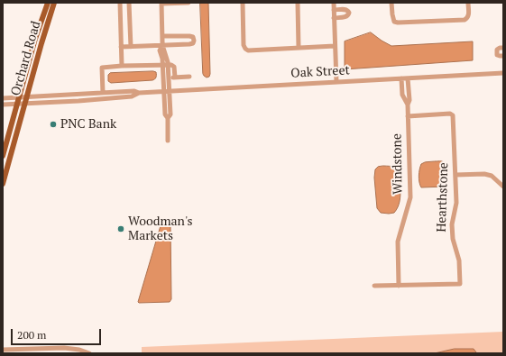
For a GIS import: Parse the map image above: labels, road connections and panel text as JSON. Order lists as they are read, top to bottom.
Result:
{
  "streets": {
    "main road": ["Orchard Road"],
    "street": ["Oak Street", "Windstone", "Hearthstone"]
  },
  "crossings": [
    ["Orchard Road", "Oak Street"],
    ["Oak Street", "Windstone"],
    ["Windstone", "Hearthstone"]
  ],
  "places": ["PNC Bank", "Woodman's Markets"],
  "scale_bar": "200 m"
}
